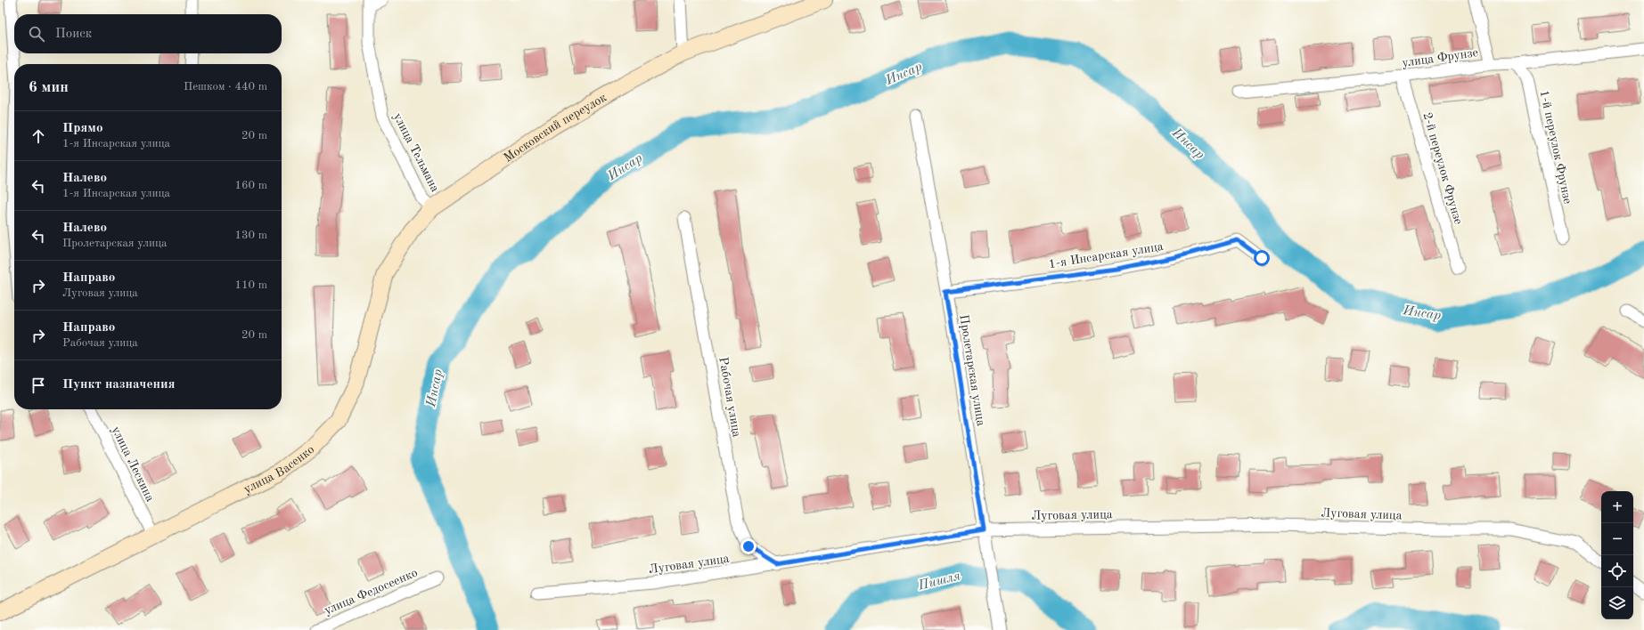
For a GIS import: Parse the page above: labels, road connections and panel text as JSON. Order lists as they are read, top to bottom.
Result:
{
  "streets": {
    "street": [
      "улица Фрунзе",
      "Московский переулок",
      "1-й переулок Фрунзе",
      "улица Тельмана",
      "2-й переулок Фрунзе",
      "1-я Инсарская улица",
      "Пролетарская улица",
      "Рабочая улица",
      "улица Лескина",
      "улица Васенко",
      "Луговая улица",
      "улица Федосеенко"
    ]
  },
  "crossings": [
    ["улица Фрунзе", "1-й переулок Фрунзе"],
    ["улица Фрунзе", "2-й переулок Фрунзе"],
    ["Московский переулок", "улица Тельмана"],
    ["Московский переулок", "улица Васенко"],
    ["улица Тельмана", "улица Васенко"],
    ["1-я Инсарская улица", "Пролетарская улица"],
    ["Пролетарская улица", "Луговая улица"],
    ["Рабочая улица", "Луговая улица"],
    ["улица Лескина", "улица Васенко"]
  ],
  "water": ["Инсар", "Пишля"],
  "page": {
    "search": "Поиск",
    "heading": ["6 мин", "Пешком · 440 m"],
    "list": [
      ["Прямо", "1-я Инсарская улица", "20 m"],
      ["Налево", "1-я Инсарская улица", "160 m"],
      ["Налево", "Пролетарская улица", "130 m"],
      ["Направо", "Луговая улица", "110 m"],
      ["Направо", "Рабочая улица", "20 m"],
      "Пункт назначения"
    ],
    "map_buttons": ["+", "−"]
  }
}
